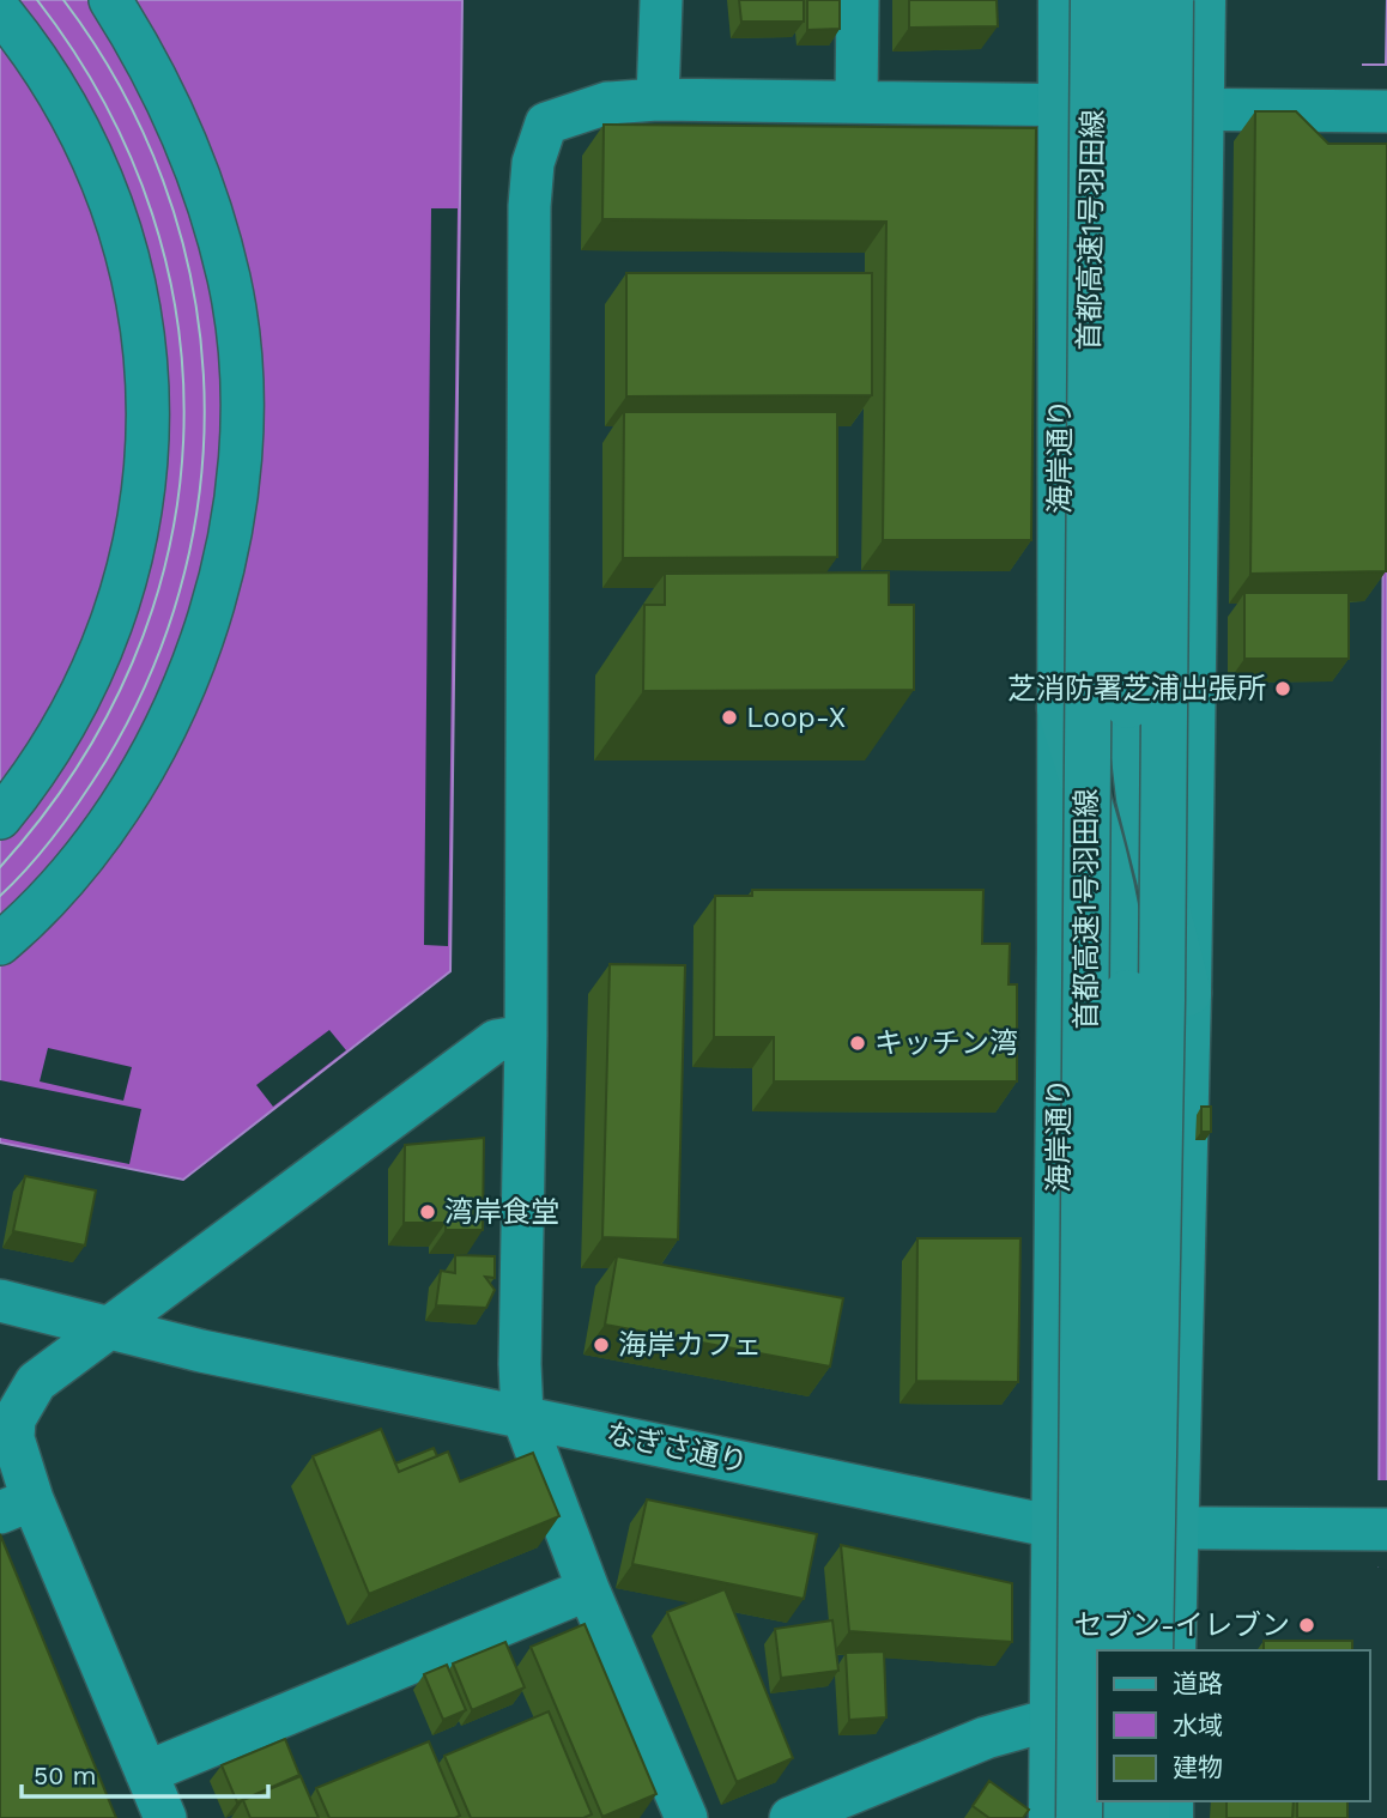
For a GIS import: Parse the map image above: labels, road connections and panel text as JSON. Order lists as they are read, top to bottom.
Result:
{
  "streets": {
    "highway": ["首都高速1号羽田線"],
    "main road": ["海岸通り"],
    "street": ["なぎさ通り"]
  },
  "crossings": [
    ["海岸通り", "なぎさ通り"]
  ],
  "places": [
    "芝消防署芝浦出張所",
    "Loop-X",
    "キッチン湾",
    "湾岸食堂",
    "海岸カフェ",
    "セブン-イレブン"
  ],
  "legend": ["道路", "水域", "建物"],
  "scale_bar": "50 m"
}
